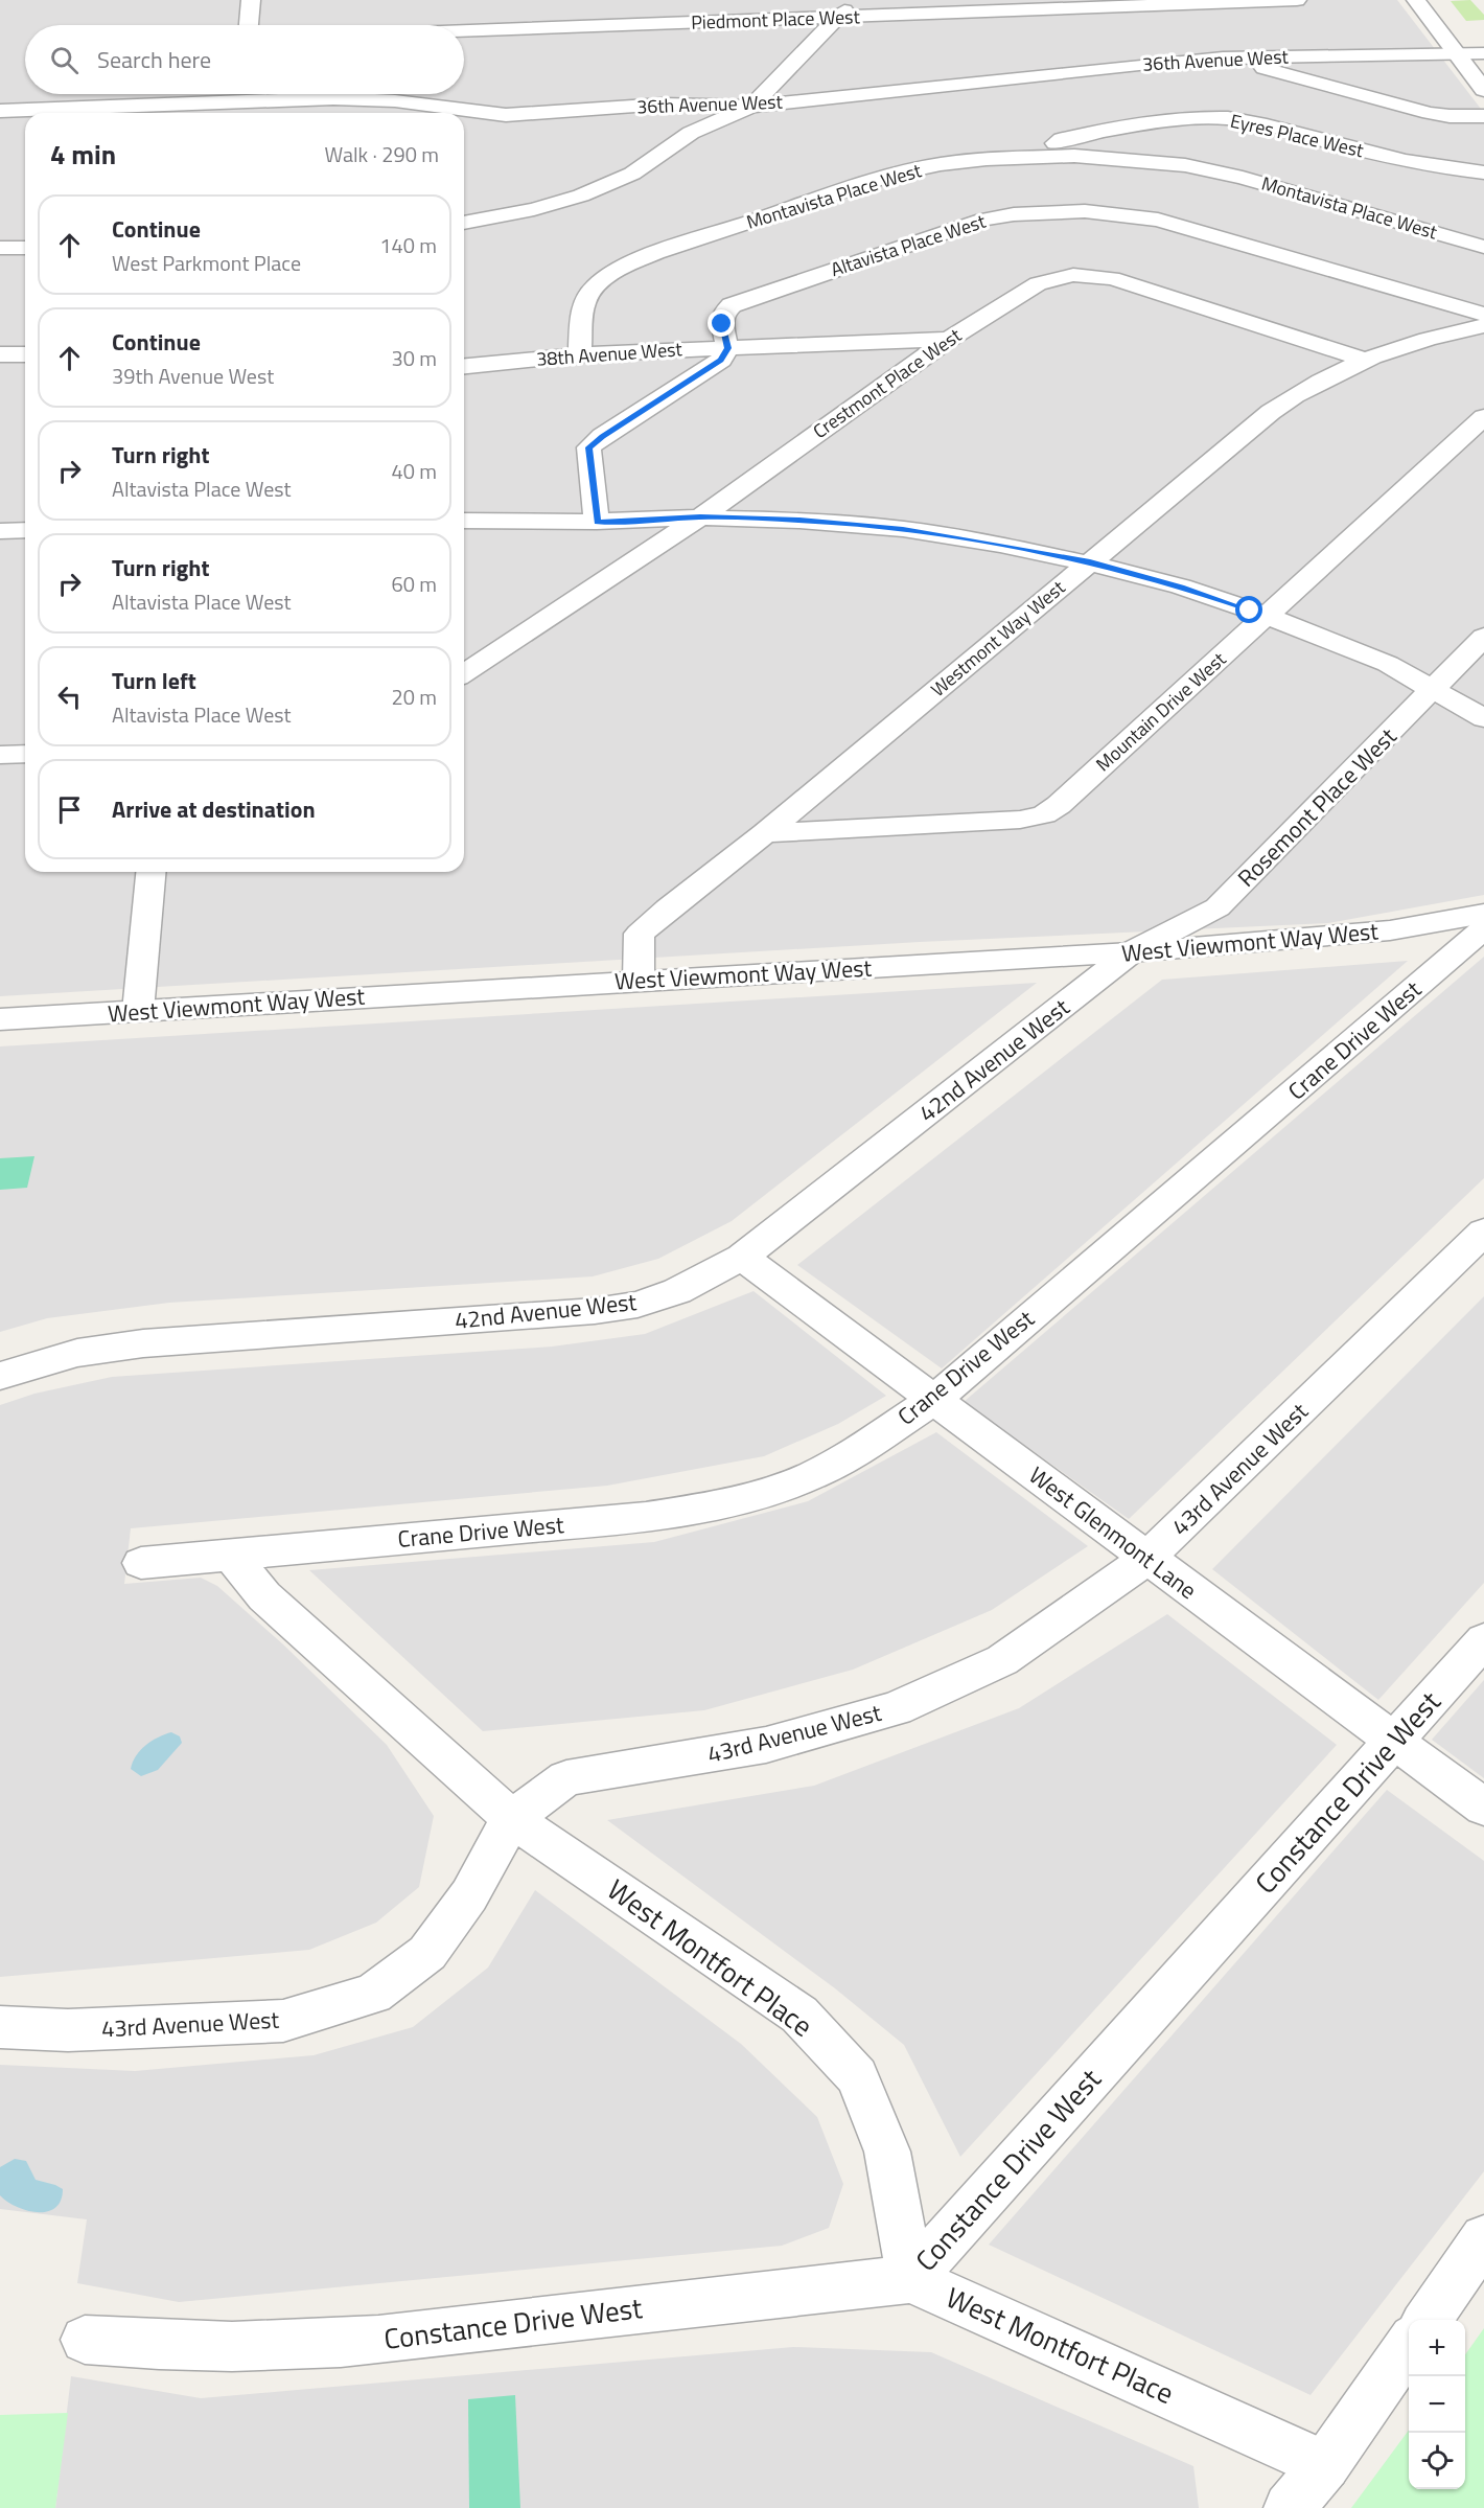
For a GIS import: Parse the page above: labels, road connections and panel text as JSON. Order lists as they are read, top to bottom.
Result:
{
  "streets": {
    "street": [
      "Piedmont Place West",
      "36th Avenue West",
      "Eyres Place West",
      "Montavista Place West",
      "Altavista Place West",
      "38th Avenue West",
      "Crestmont Place West",
      "Westmont Way West",
      "Mountain Drive West",
      "Rosemont Place West",
      "West Viewmont Way West",
      "Crane Drive West",
      "42nd Avenue West",
      "43rd Avenue West",
      "West Glenmont Lane",
      "Constance Drive West",
      "West Montfort Place"
    ]
  },
  "crossings": [
    ["Eyres Place West", "Montavista Place West"],
    ["Montavista Place West", "38th Avenue West"],
    ["Altavista Place West", "38th Avenue West"],
    ["38th Avenue West", "Crestmont Place West"],
    ["Crestmont Place West", "Westmont Way West"],
    ["Westmont Way West", "Mountain Drive West"],
    ["Westmont Way West", "West Viewmont Way West"],
    ["Rosemont Place West", "West Viewmont Way West"],
    ["Rosemont Place West", "42nd Avenue West"],
    ["West Viewmont Way West", "42nd Avenue West"],
    ["Crane Drive West", "West Glenmont Lane"],
    ["Crane Drive West", "West Montfort Place"],
    ["42nd Avenue West", "West Glenmont Lane"],
    ["43rd Avenue West", "West Glenmont Lane"],
    ["43rd Avenue West", "West Montfort Place"],
    ["West Glenmont Lane", "Constance Drive West"],
    ["Constance Drive West", "West Montfort Place"]
  ],
  "page": {
    "search": "Search here",
    "heading": ["4 min", "Walk · 290 m"],
    "list": [
      ["Continue", "West Parkmont Place", "140 m"],
      ["Continue", "39th Avenue West", "30 m"],
      ["Turn right", "Altavista Place West", "40 m"],
      ["Turn right", "Altavista Place West", "60 m"],
      ["Turn left", "Altavista Place West", "20 m"],
      "Arrive at destination"
    ],
    "map_buttons": ["+", "−"]
  }
}
